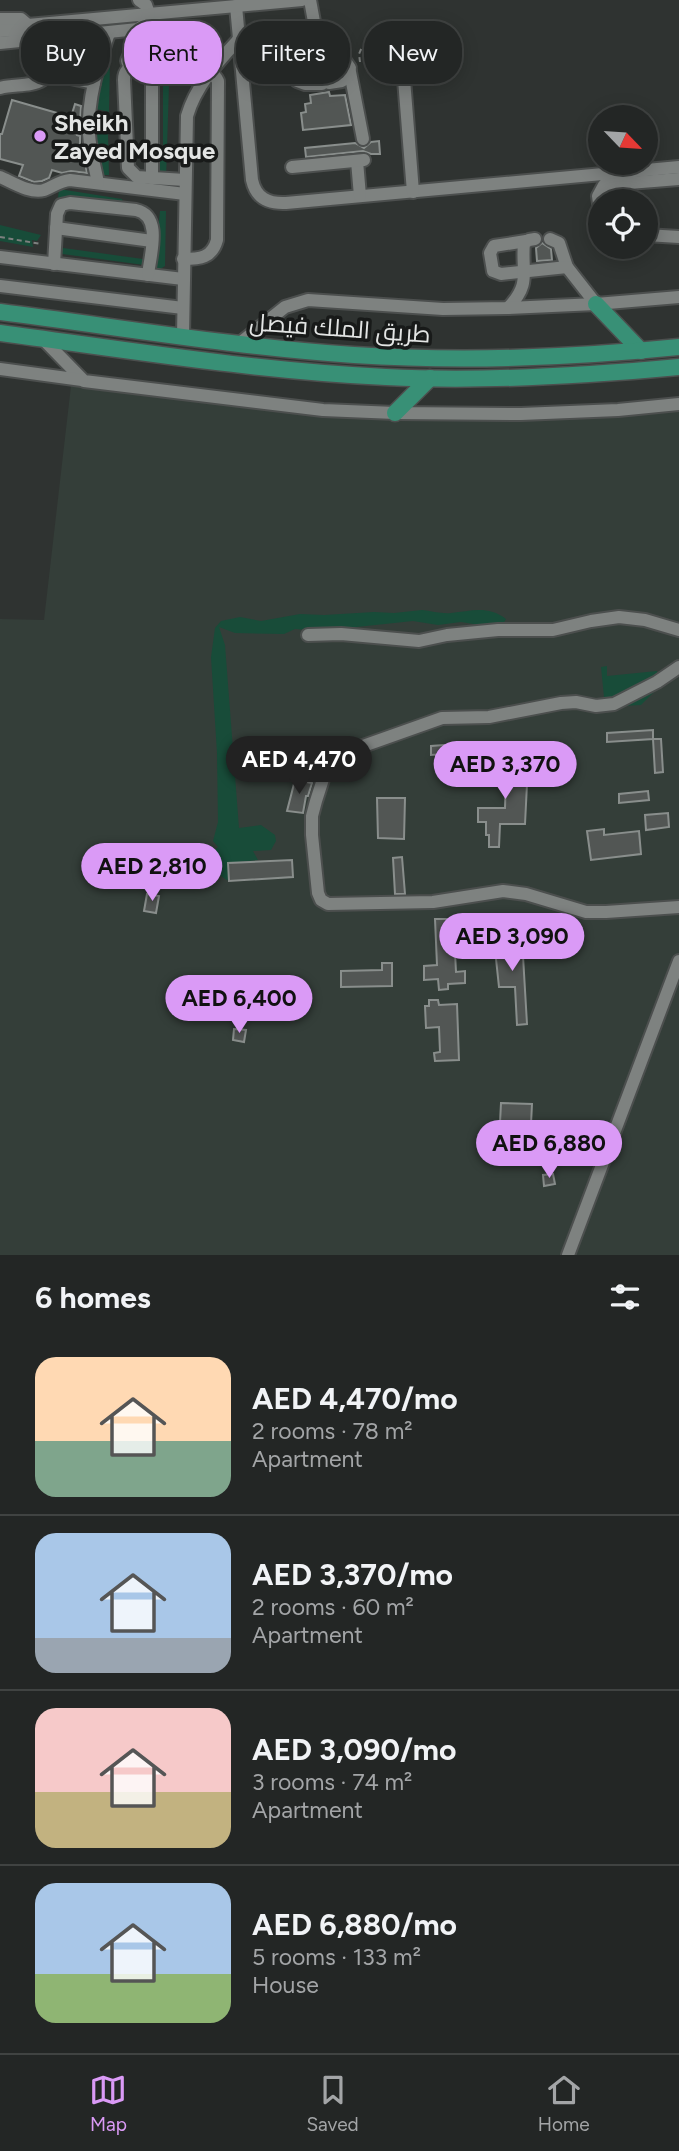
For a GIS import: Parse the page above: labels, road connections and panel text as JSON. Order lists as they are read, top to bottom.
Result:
{
  "streets": {
    "main road": ["طريق الملك فيصل"]
  },
  "places": ["Sheikh Zayed Mosque"],
  "north": "bottom right",
  "page": {
    "chip": [
      "Buy",
      "Rent",
      "Filters",
      "New"
    ],
    "price": [
      "AED 4,470",
      "AED 3,370",
      "AED 2,810",
      "AED 3,090",
      "AED 6,400",
      "AED 6,880"
    ],
    "heading": "6 homes",
    "list": [
      {
        "name": "AED 4,470/mo",
        "note": "2 rooms · 78 m² · Apartment"
      },
      {
        "name": "AED 3,370/mo",
        "note": "2 rooms · 60 m² · Apartment"
      },
      {
        "name": "AED 3,090/mo",
        "note": "3 rooms · 74 m² · Apartment"
      },
      {
        "name": "AED 6,880/mo",
        "note": "5 rooms · 133 m² · House"
      }
    ],
    "tabs": ["Map", "Saved", "Home"]
  }
}
